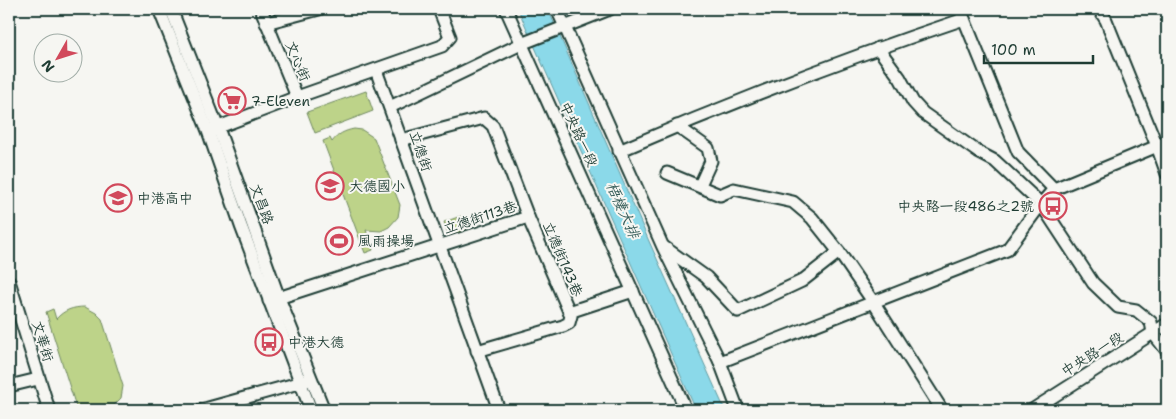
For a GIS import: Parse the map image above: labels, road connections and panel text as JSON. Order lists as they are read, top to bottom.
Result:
{
  "streets": {
    "street": [
      "文心街",
      "中央路一段",
      "立德街",
      "文昌路",
      "立德街113巷",
      "立德街143巷",
      "文華街"
    ]
  },
  "crossings": [
    ["中央路一段", "立德街143巷"],
    ["立德街", "立德街113巷"],
    ["立德街", "立德街143巷"],
    ["文昌路", "立德街113巷"],
    ["立德街113巷", "立德街143巷"]
  ],
  "water": ["梧棲大排"],
  "places": {
    "supermarket": ["7-Eleven"],
    "school or university": ["大德國小", "中港高中"],
    "bus stop": ["中央路一段486之2號", "中港大德"],
    "sports": ["風雨操場"]
  },
  "scale_bar": "100 m",
  "north": "bottom left"
}
